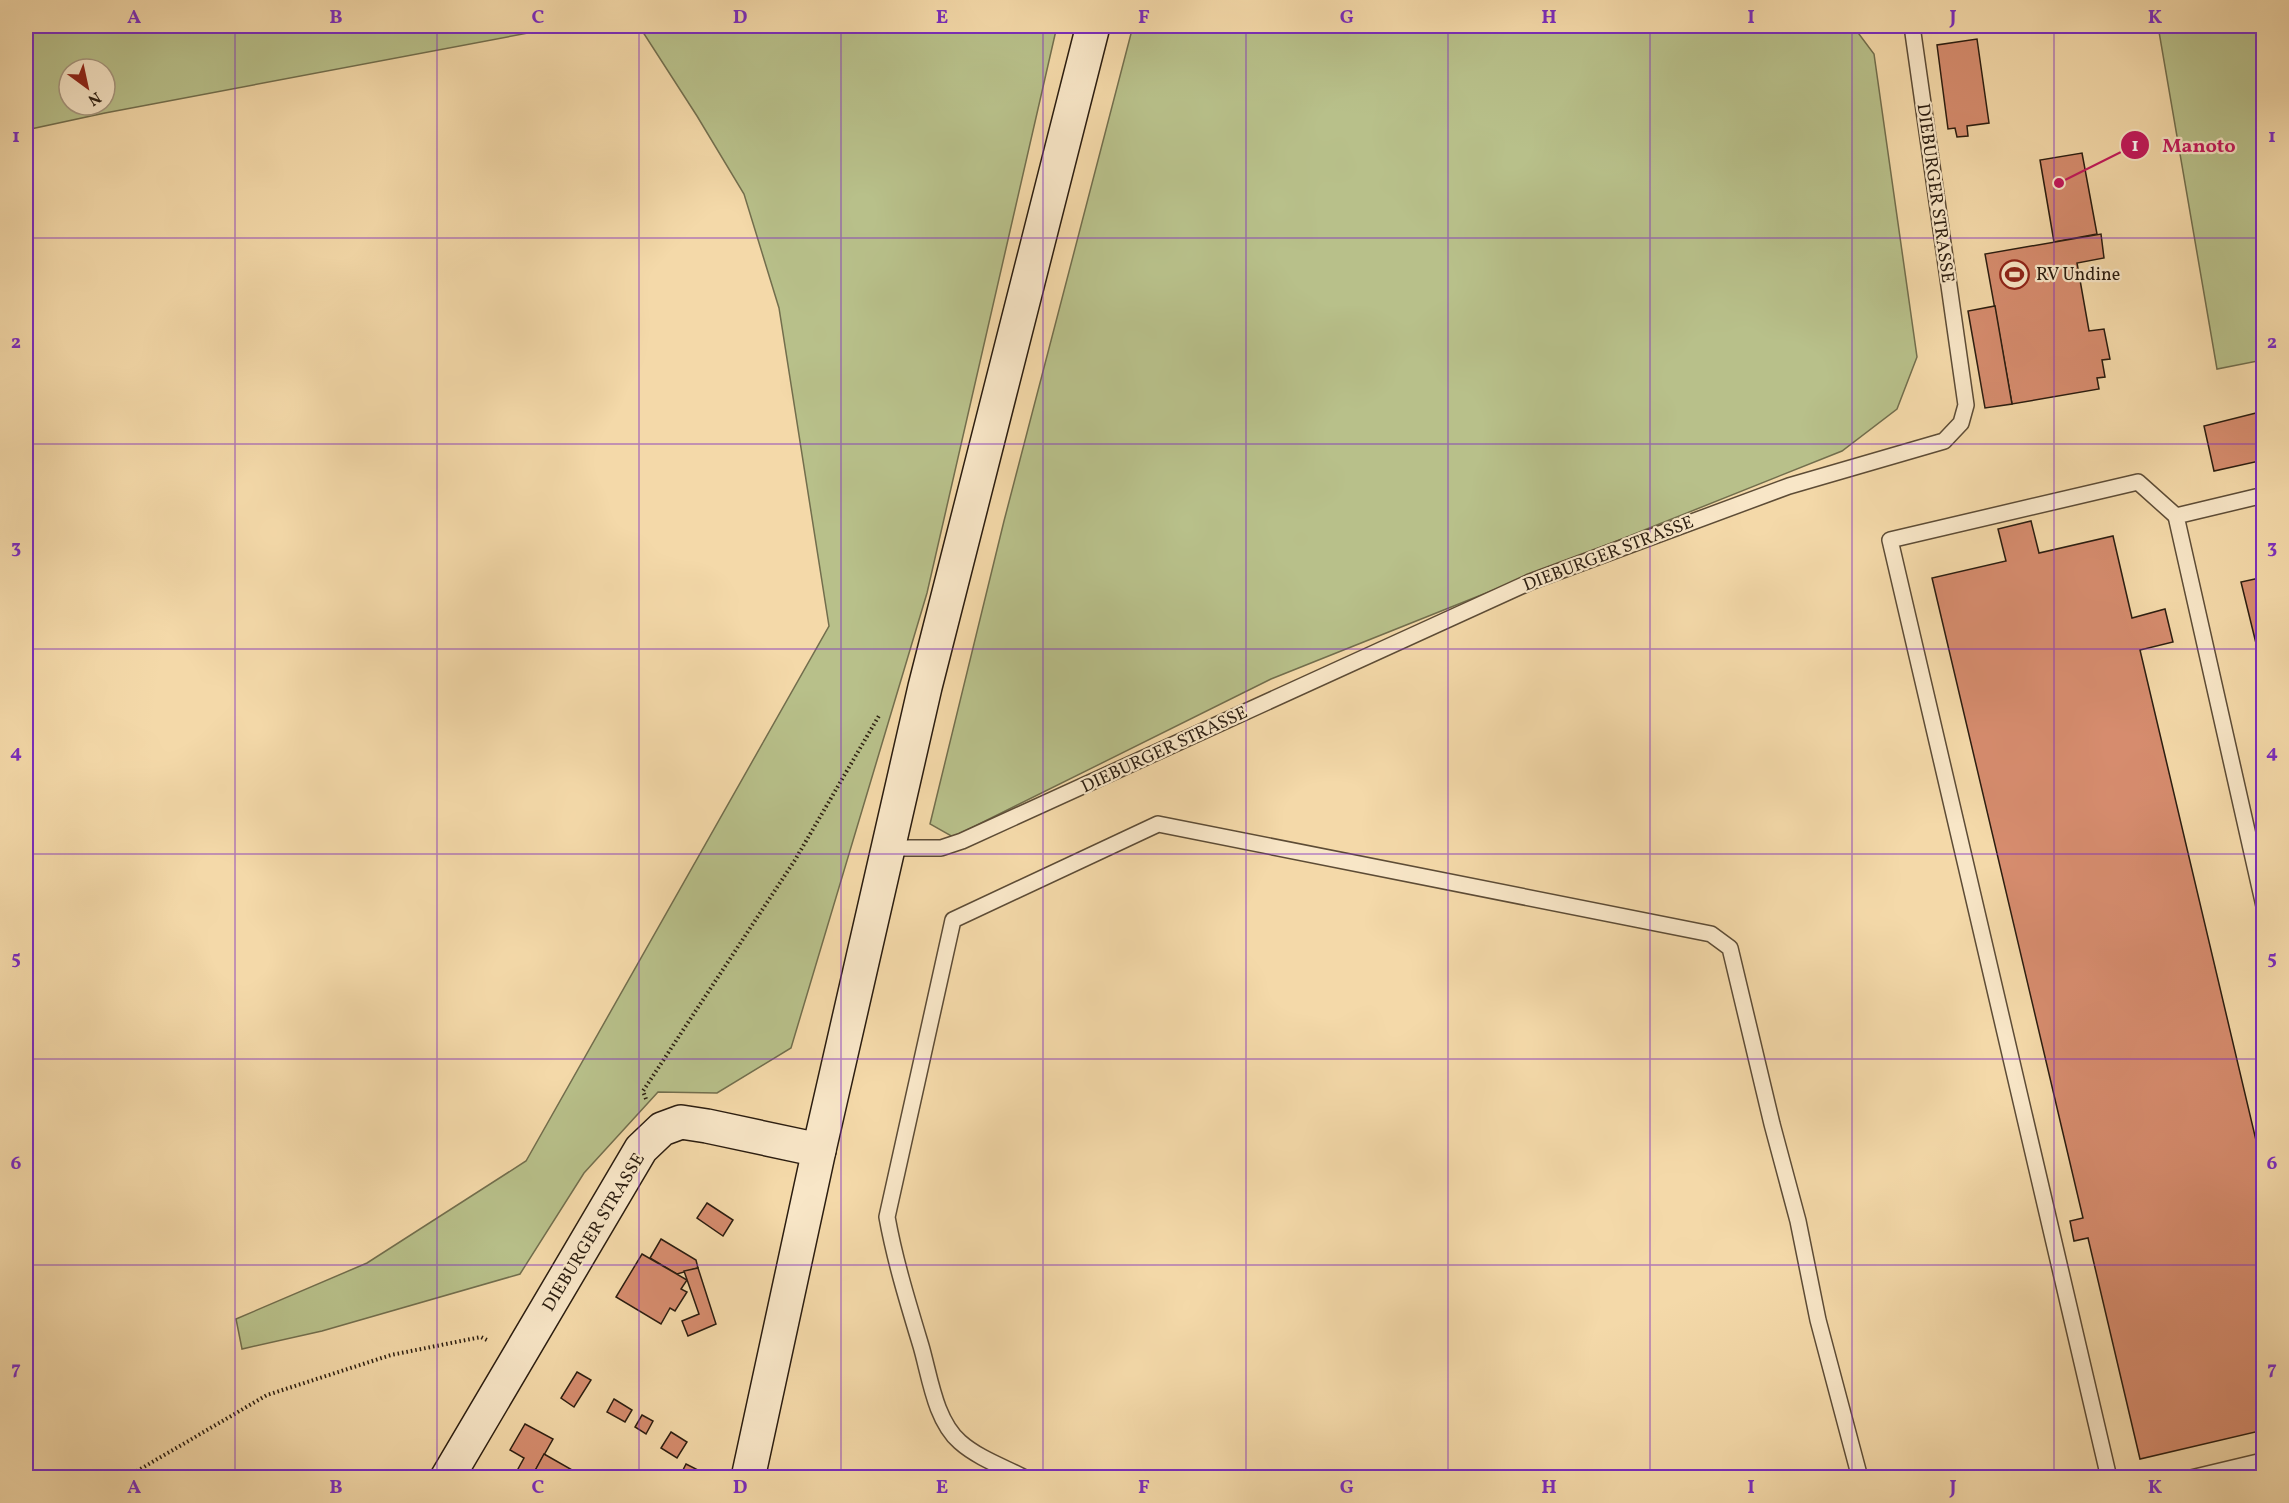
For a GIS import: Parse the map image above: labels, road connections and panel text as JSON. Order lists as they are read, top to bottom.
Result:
{
  "streets": {
    "main road": ["DIEBURGER STRASSE"]
  },
  "places": {
    "other": ["Manoto"],
    "sports": ["RV Undine"]
  },
  "north": "bottom right",
  "grid": {
    "columns": [
      "A",
      "B",
      "C",
      "D",
      "E",
      "F",
      "G",
      "H",
      "I",
      "J",
      "K"
    ],
    "rows": [
      "1",
      "2",
      "3",
      "4",
      "5",
      "6",
      "7"
    ]
  }
}
